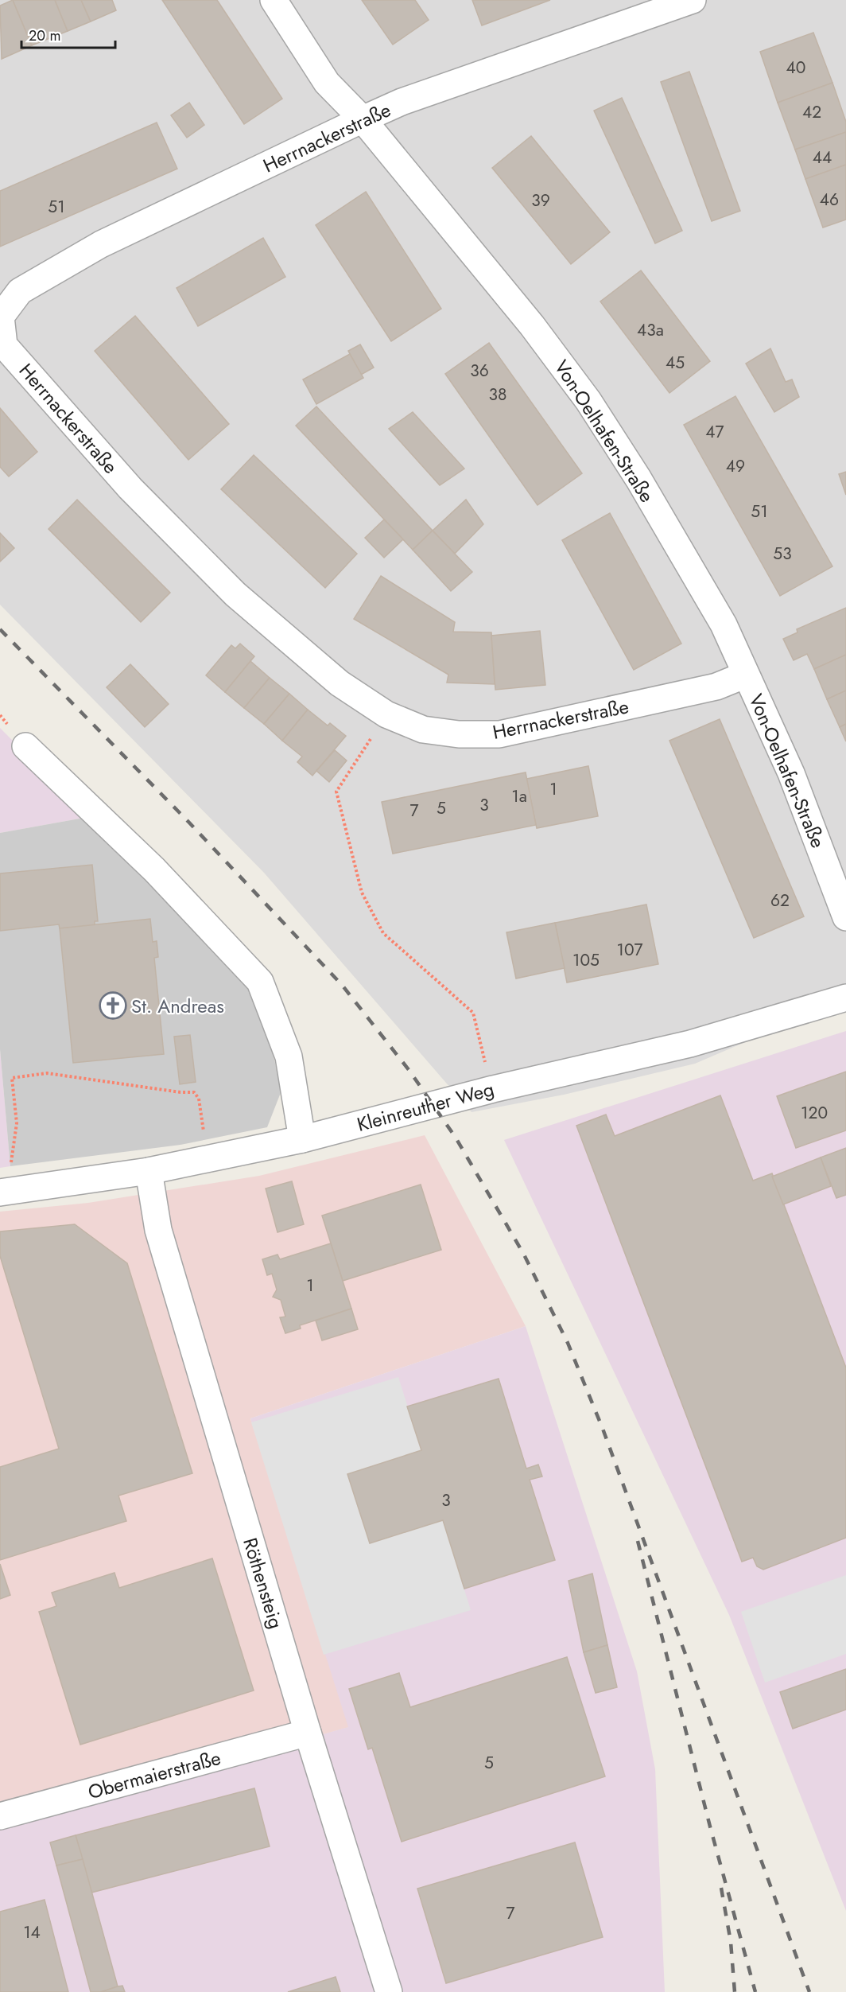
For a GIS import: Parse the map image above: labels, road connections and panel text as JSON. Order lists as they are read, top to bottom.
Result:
{
  "streets": {
    "street": [
      "Herrnackerstraße",
      "Von-Oelhafen-Straße",
      "Kleinreuther Weg",
      "Röthensteig",
      "Obermaierstraße"
    ]
  },
  "crossings": [
    ["Herrnackerstraße", "Von-Oelhafen-Straße"],
    ["Kleinreuther Weg", "Röthensteig"],
    ["Röthensteig", "Obermaierstraße"]
  ],
  "places": {
    "church": ["St. Andreas"]
  },
  "house_numbers": [
    "40",
    "42",
    "44",
    "46",
    "39",
    "51",
    "43a",
    "45",
    "36",
    "38",
    "47",
    "49",
    "51",
    "53",
    "1",
    "1a",
    "3",
    "5",
    "7",
    "62",
    "107",
    "105",
    "120",
    "1",
    "3",
    "5",
    "7",
    "14"
  ],
  "scale_bar": "20 m"
}
